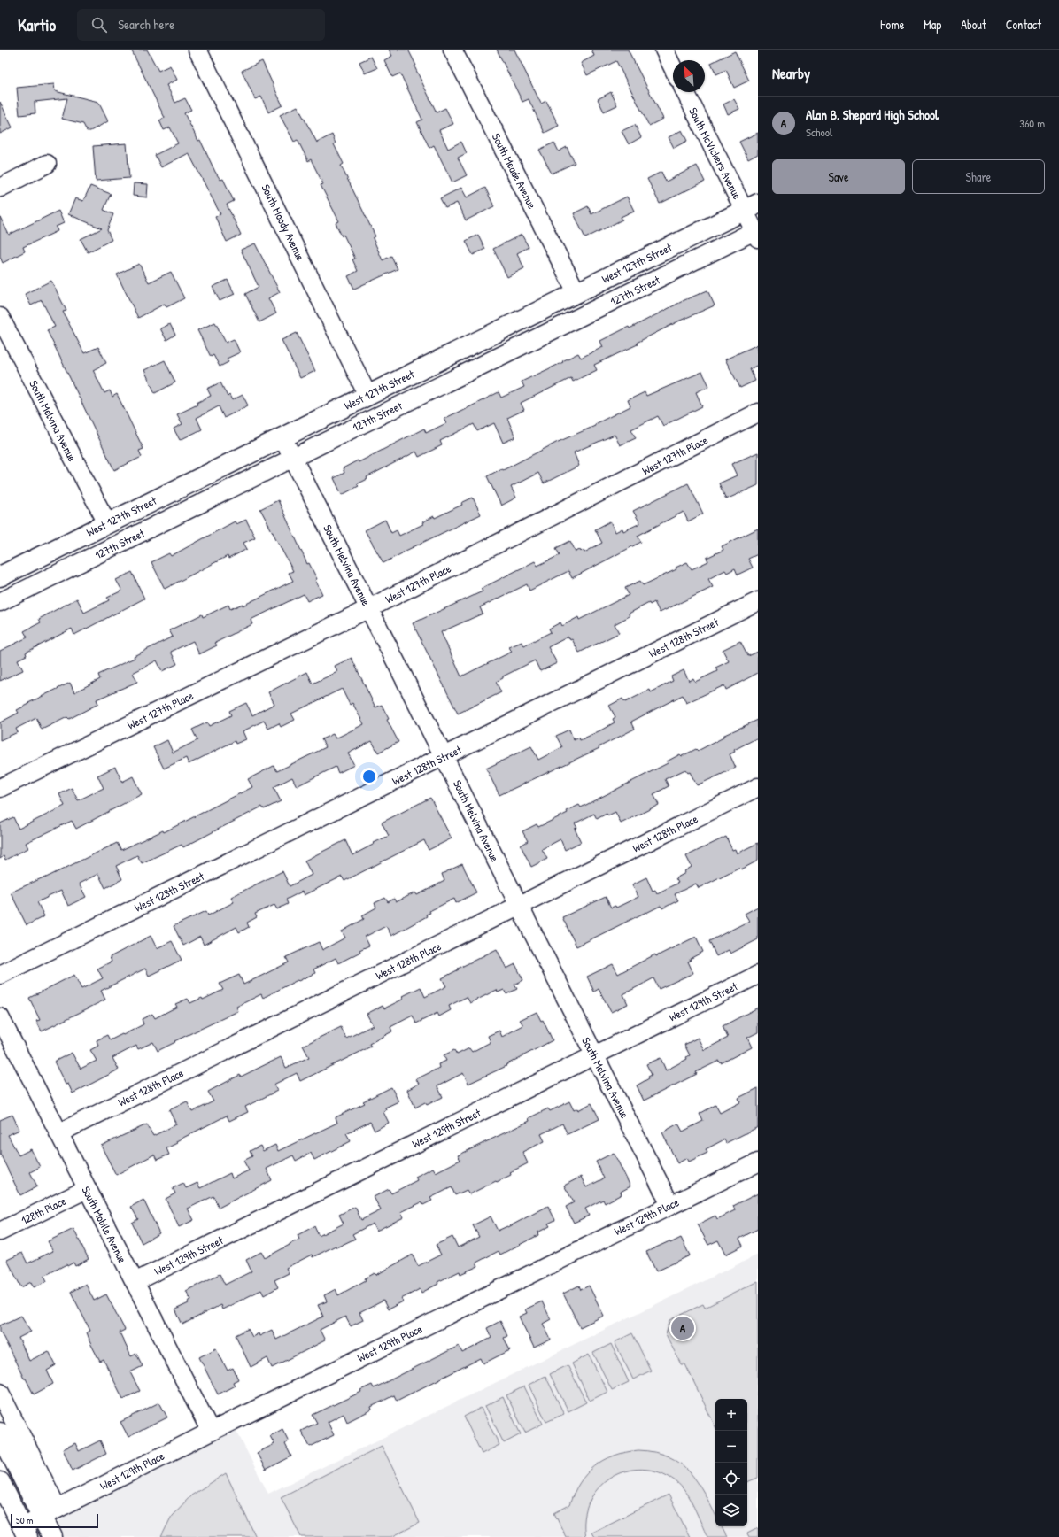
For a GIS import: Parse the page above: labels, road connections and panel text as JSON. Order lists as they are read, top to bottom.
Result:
{
  "streets": {
    "main road": ["West 127th Street"],
    "street": [
      "South McVickers Avenue",
      "South Meade Avenue",
      "South Moody Avenue",
      "127th Street",
      "South Melvina Avenue",
      "West 127th Place",
      "West 128th Street",
      "West 128th Place",
      "West 129th Street",
      "128th Place",
      "West 129th Place",
      "South Mobile Avenue"
    ]
  },
  "crossings": [
    ["South McVickers Avenue", "West 127th Street"],
    ["South McVickers Avenue", "127th Street"],
    ["South Meade Avenue", "West 127th Street"],
    ["South Moody Avenue", "West 127th Street"],
    ["West 127th Street", "South Melvina Avenue"],
    ["127th Street", "South Melvina Avenue"],
    ["South Melvina Avenue", "West 127th Place"],
    ["South Melvina Avenue", "West 128th Street"],
    ["South Melvina Avenue", "West 128th Place"],
    ["South Melvina Avenue", "West 129th Street"],
    ["South Melvina Avenue", "West 129th Place"],
    ["West 128th Place", "South Mobile Avenue"],
    ["West 129th Street", "South Mobile Avenue"],
    ["128th Place", "South Mobile Avenue"],
    ["West 129th Place", "South Mobile Avenue"]
  ],
  "scale_bar": "50 m",
  "north": "top left",
  "page": {
    "header": "Kartio",
    "search": "Search here",
    "nav": [
      "Home",
      "Map",
      "About",
      "Contact"
    ],
    "heading": "Nearby",
    "list": [
      {
        "mark": "A",
        "name": "Alan B. Shepard High School",
        "note": "School",
        "value": "360 m"
      }
    ],
    "buttons": ["Save", "Share"],
    "pins": "A",
    "map_buttons": ["+", "−"],
    "scale": "50 m"
  }
}
